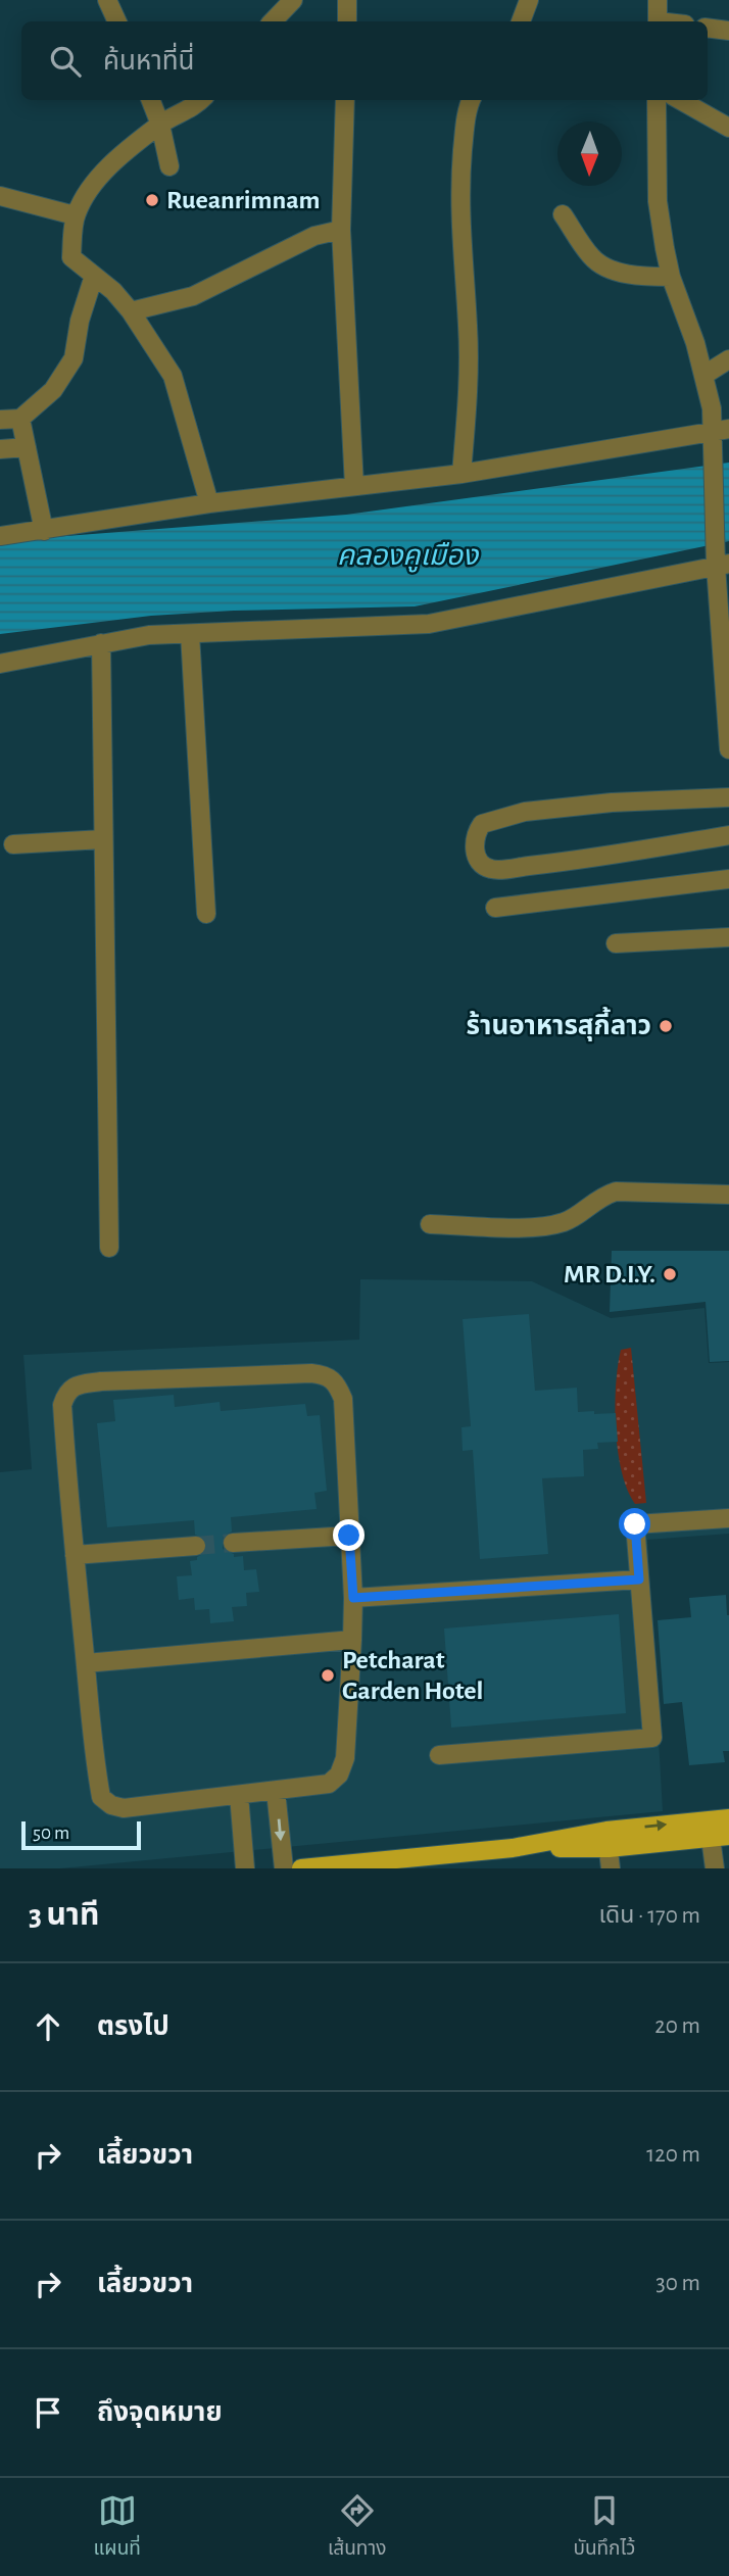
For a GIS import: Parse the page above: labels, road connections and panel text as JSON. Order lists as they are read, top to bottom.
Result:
{
  "water": ["คลองคูเมือง"],
  "places": [
    "Rueanrimnam",
    "ร้านอาหารสุกี้ลาว",
    "MR D.I.Y.",
    "Petcharat Garden Hotel"
  ],
  "scale_bar": "50 m",
  "north": "bottom",
  "page": {
    "search": "ค้นหาที่นี่",
    "scale": "50 m",
    "heading": ["3 นาที", "เดิน · 170 m"],
    "list": [
      ["ตรงไป", "20 m"],
      ["เลี้ยวขวา", "120 m"],
      ["เลี้ยวขวา", "30 m"],
      "ถึงจุดหมาย"
    ],
    "nav": ["แผนที่", "เส้นทาง", "บันทึกไว้"]
  }
}
